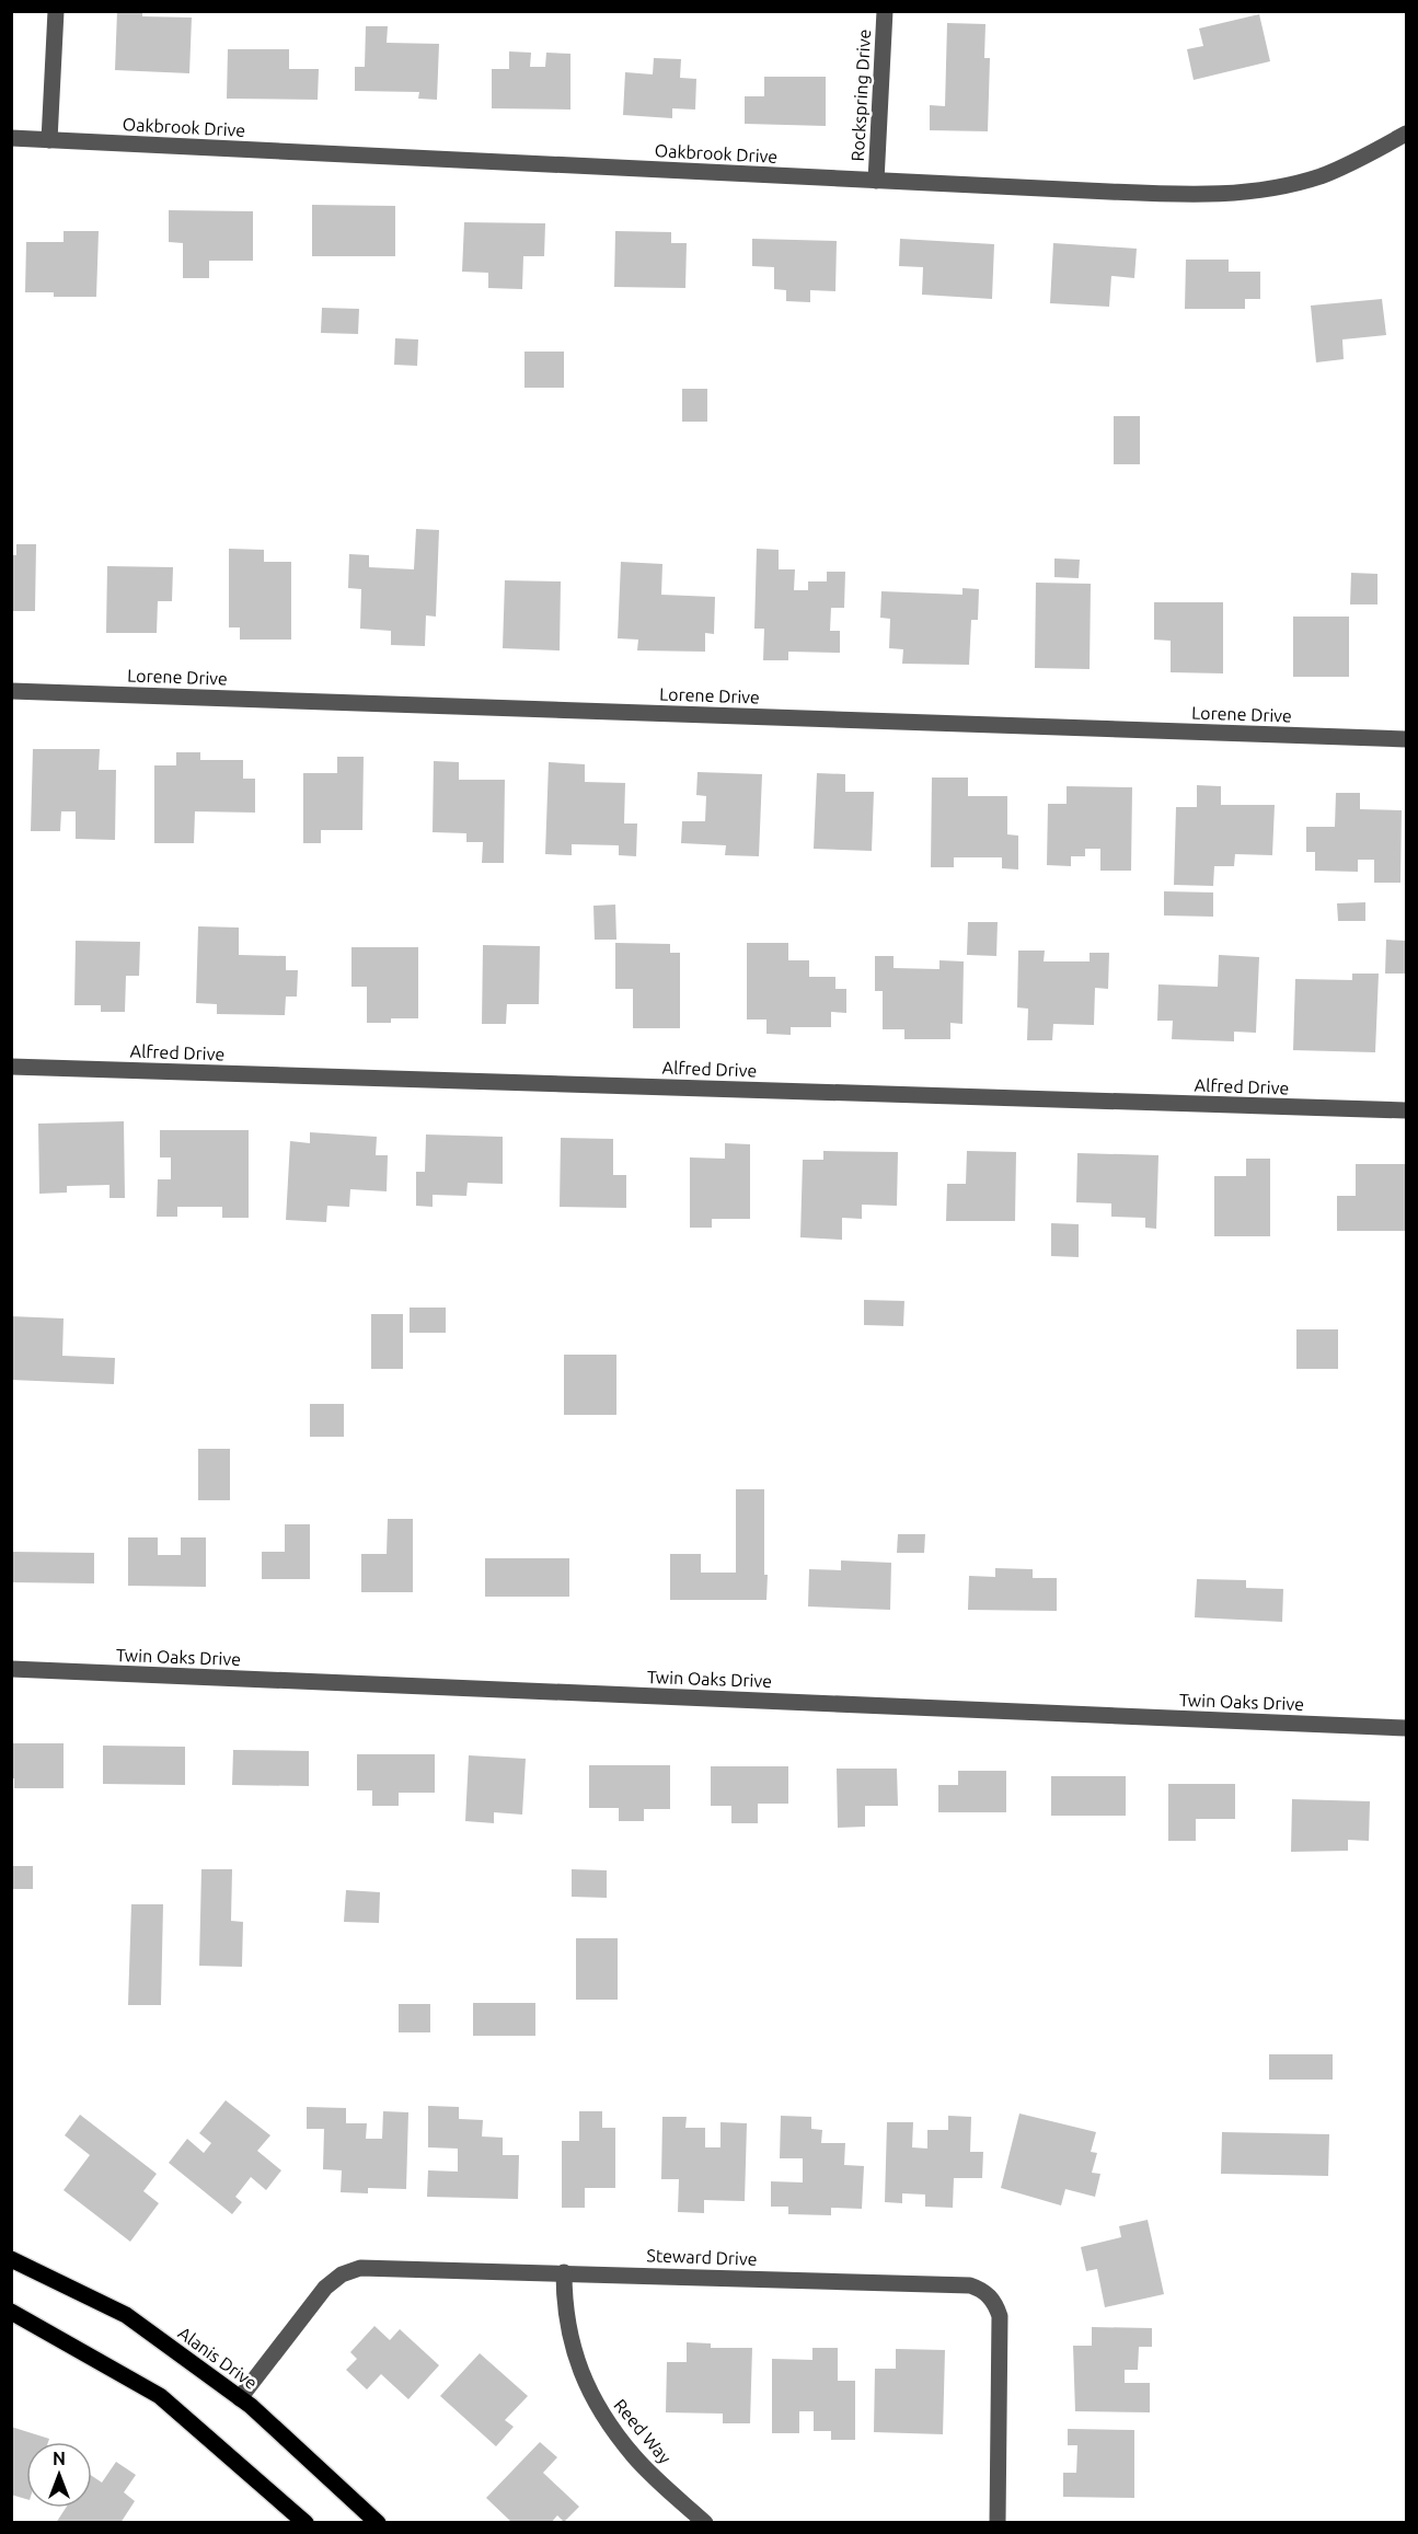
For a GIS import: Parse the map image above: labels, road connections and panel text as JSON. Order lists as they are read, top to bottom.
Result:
{
  "streets": {
    "main road": ["Alanis Drive"],
    "street": [
      "Rockspring Drive",
      "Oakbrook Drive",
      "Lorene Drive",
      "Alfred Drive",
      "Twin Oaks Drive",
      "Steward Drive",
      "Reed Way"
    ]
  },
  "crossings": [
    ["Rockspring Drive", "Oakbrook Drive"],
    ["Steward Drive", "Alanis Drive"],
    ["Steward Drive", "Reed Way"]
  ],
  "north": "top"
}
